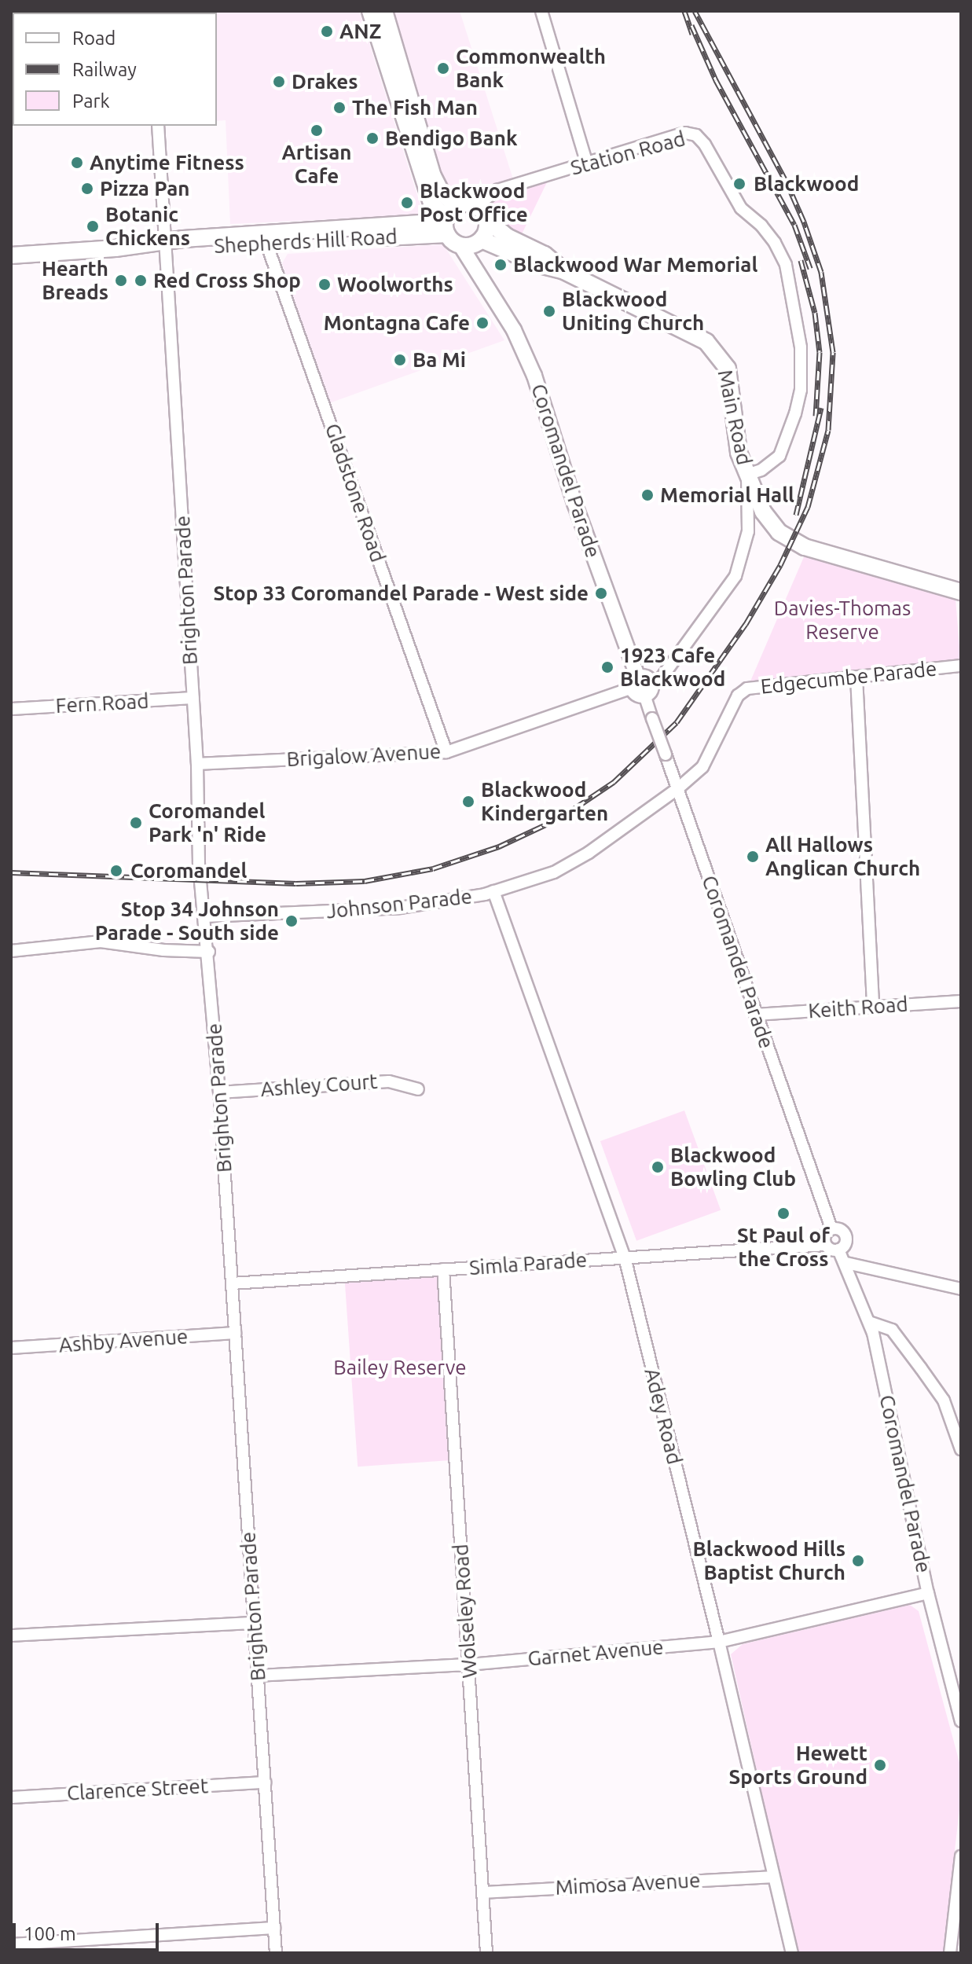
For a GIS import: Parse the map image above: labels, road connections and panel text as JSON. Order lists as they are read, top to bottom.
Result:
{
  "streets": {
    "main road": ["Shepherds Hill Road", "Main Road"],
    "street": [
      "Station Road",
      "Coromandel Parade",
      "Gladstone Road",
      "Brighton Parade",
      "Edgecumbe Parade",
      "Fern Road",
      "Brigalow Avenue",
      "Johnson Parade",
      "Keith Road",
      "Ashley Court",
      "Simla Parade",
      "Ashby Avenue",
      "Adey Road",
      "Wolseley Road",
      "Garnet Avenue",
      "Clarence Street",
      "Mimosa Avenue"
    ]
  },
  "crossings": [
    ["Station Road", "Shepherds Hill Road"],
    ["Station Road", "Main Road"],
    ["Station Road", "Coromandel Parade"],
    ["Shepherds Hill Road", "Main Road"],
    ["Shepherds Hill Road", "Coromandel Parade"],
    ["Shepherds Hill Road", "Gladstone Road"],
    ["Shepherds Hill Road", "Brighton Parade"],
    ["Main Road", "Coromandel Parade"],
    ["Coromandel Parade", "Edgecumbe Parade"],
    ["Coromandel Parade", "Brigalow Avenue"],
    ["Coromandel Parade", "Johnson Parade"],
    ["Coromandel Parade", "Keith Road"],
    ["Coromandel Parade", "Simla Parade"],
    ["Coromandel Parade", "Garnet Avenue"],
    ["Gladstone Road", "Brigalow Avenue"],
    ["Brighton Parade", "Fern Road"],
    ["Brighton Parade", "Brigalow Avenue"],
    ["Brighton Parade", "Johnson Parade"],
    ["Brighton Parade", "Ashley Court"],
    ["Brighton Parade", "Simla Parade"],
    ["Brighton Parade", "Ashby Avenue"],
    ["Brighton Parade", "Garnet Avenue"],
    ["Brighton Parade", "Clarence Street"],
    ["Edgecumbe Parade", "Johnson Parade"],
    ["Johnson Parade", "Adey Road"],
    ["Simla Parade", "Adey Road"],
    ["Simla Parade", "Wolseley Road"],
    ["Adey Road", "Garnet Avenue"],
    ["Adey Road", "Mimosa Avenue"],
    ["Wolseley Road", "Garnet Avenue"],
    ["Wolseley Road", "Mimosa Avenue"]
  ],
  "parks": ["Davies-Thomas Reserve", "Bailey Reserve"],
  "places": [
    "ANZ",
    "Commonwealth Bank",
    "Drakes",
    "The Fish Man",
    "Artisan Cafe",
    "Bendigo Bank",
    "Anytime Fitness",
    "Blackwood",
    "Pizza Pan",
    "Blackwood Post Office",
    "Botanic Chickens",
    "Blackwood War Memorial",
    "Hearth Breads",
    "Red Cross Shop",
    "Woolworths",
    "Blackwood Uniting Church",
    "Montagna Cafe",
    "Ba Mi",
    "Memorial Hall",
    "Stop 33 Coromandel Parade - West side",
    "1923 Cafe Blackwood",
    "Blackwood Kindergarten",
    "Coromandel Park 'n' Ride",
    "All Hallows Anglican Church",
    "Coromandel",
    "Stop 34 Johnson Parade - South side",
    "Blackwood Bowling Club",
    "St Paul of the Cross",
    "Blackwood Hills Baptist Church",
    "Hewett Sports Ground"
  ],
  "legend": ["Road", "Railway", "Park"],
  "scale_bar": "100 m"
}
